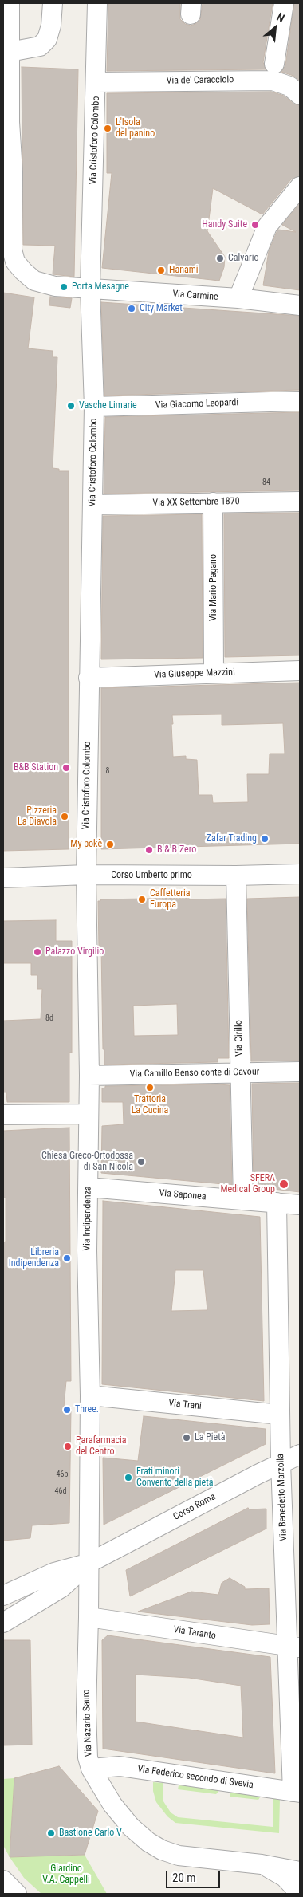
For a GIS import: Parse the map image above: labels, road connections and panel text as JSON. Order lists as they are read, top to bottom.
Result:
{
  "streets": {
    "street": [
      "Via de' Caracciolo",
      "Via Cristoforo Colombo",
      "Via Carmine",
      "Via Giacomo Leopardi",
      "Via XX Settembre 1870",
      "Via Mario Pagano",
      "Via Giuseppe Mazzini",
      "Corso Umberto primo",
      "Via Cirillo",
      "Via Camillo Benso conte di Cavour",
      "Via Saponea",
      "Via Indipendenza",
      "Via Trani",
      "Via Benedetto Marzolla",
      "Corso Roma",
      "Via Taranto",
      "Via Nazario Sauro",
      "Via Federico secondo di Svevia"
    ]
  },
  "crossings": [
    ["Via de' Caracciolo", "Via Cristoforo Colombo"],
    ["Via Cristoforo Colombo", "Via Carmine"],
    ["Via Cristoforo Colombo", "Via Giacomo Leopardi"],
    ["Via Cristoforo Colombo", "Via XX Settembre 1870"],
    ["Via Cristoforo Colombo", "Via Giuseppe Mazzini"],
    ["Via Cristoforo Colombo", "Corso Umberto primo"],
    ["Via Cristoforo Colombo", "Via Indipendenza"],
    ["Via XX Settembre 1870", "Via Mario Pagano"],
    ["Via Mario Pagano", "Via Giuseppe Mazzini"],
    ["Corso Umberto primo", "Via Cirillo"],
    ["Corso Umberto primo", "Via Indipendenza"],
    ["Via Cirillo", "Via Camillo Benso conte di Cavour"],
    ["Via Cirillo", "Via Saponea"],
    ["Via Camillo Benso conte di Cavour", "Via Indipendenza"],
    ["Via Saponea", "Via Indipendenza"],
    ["Via Saponea", "Via Benedetto Marzolla"],
    ["Via Indipendenza", "Via Trani"],
    ["Via Indipendenza", "Corso Roma"],
    ["Via Indipendenza", "Via Nazario Sauro"],
    ["Via Trani", "Via Benedetto Marzolla"],
    ["Via Benedetto Marzolla", "Corso Roma"],
    ["Via Benedetto Marzolla", "Via Taranto"],
    ["Via Benedetto Marzolla", "Via Federico secondo di Svevia"],
    ["Corso Roma", "Via Nazario Sauro"],
    ["Via Taranto", "Via Nazario Sauro"],
    ["Via Nazario Sauro", "Via Federico secondo di Svevia"]
  ],
  "parks": ["Giardino V.A. Cappelli"],
  "places": [
    "L'Isola del panino",
    "Handy Suite",
    "Calvario",
    "Hanami",
    "Porta Mesagne",
    "City Market",
    "Vasche Limarie",
    "B&B Station",
    "Pizzeria La Diavola",
    "Zafar Trading",
    "My pokè",
    "B & B Zero",
    "Caffetteria Europa",
    "Palazzo Virgilio",
    "Trattoria La Cucina",
    "Chiesa Greco-Ortodossa di San Nicola",
    "SFERA Medical Group",
    "Libreria Indipendenza",
    "Three.",
    "La Pietà",
    "Parafarmacia del Centro",
    "Frati minori Convento della pietà",
    "Bastione Carlo V"
  ],
  "house_numbers": [
    "84",
    "8",
    "8d",
    "46b",
    "46d"
  ],
  "scale_bar": "20 m",
  "north": "top right"
}
